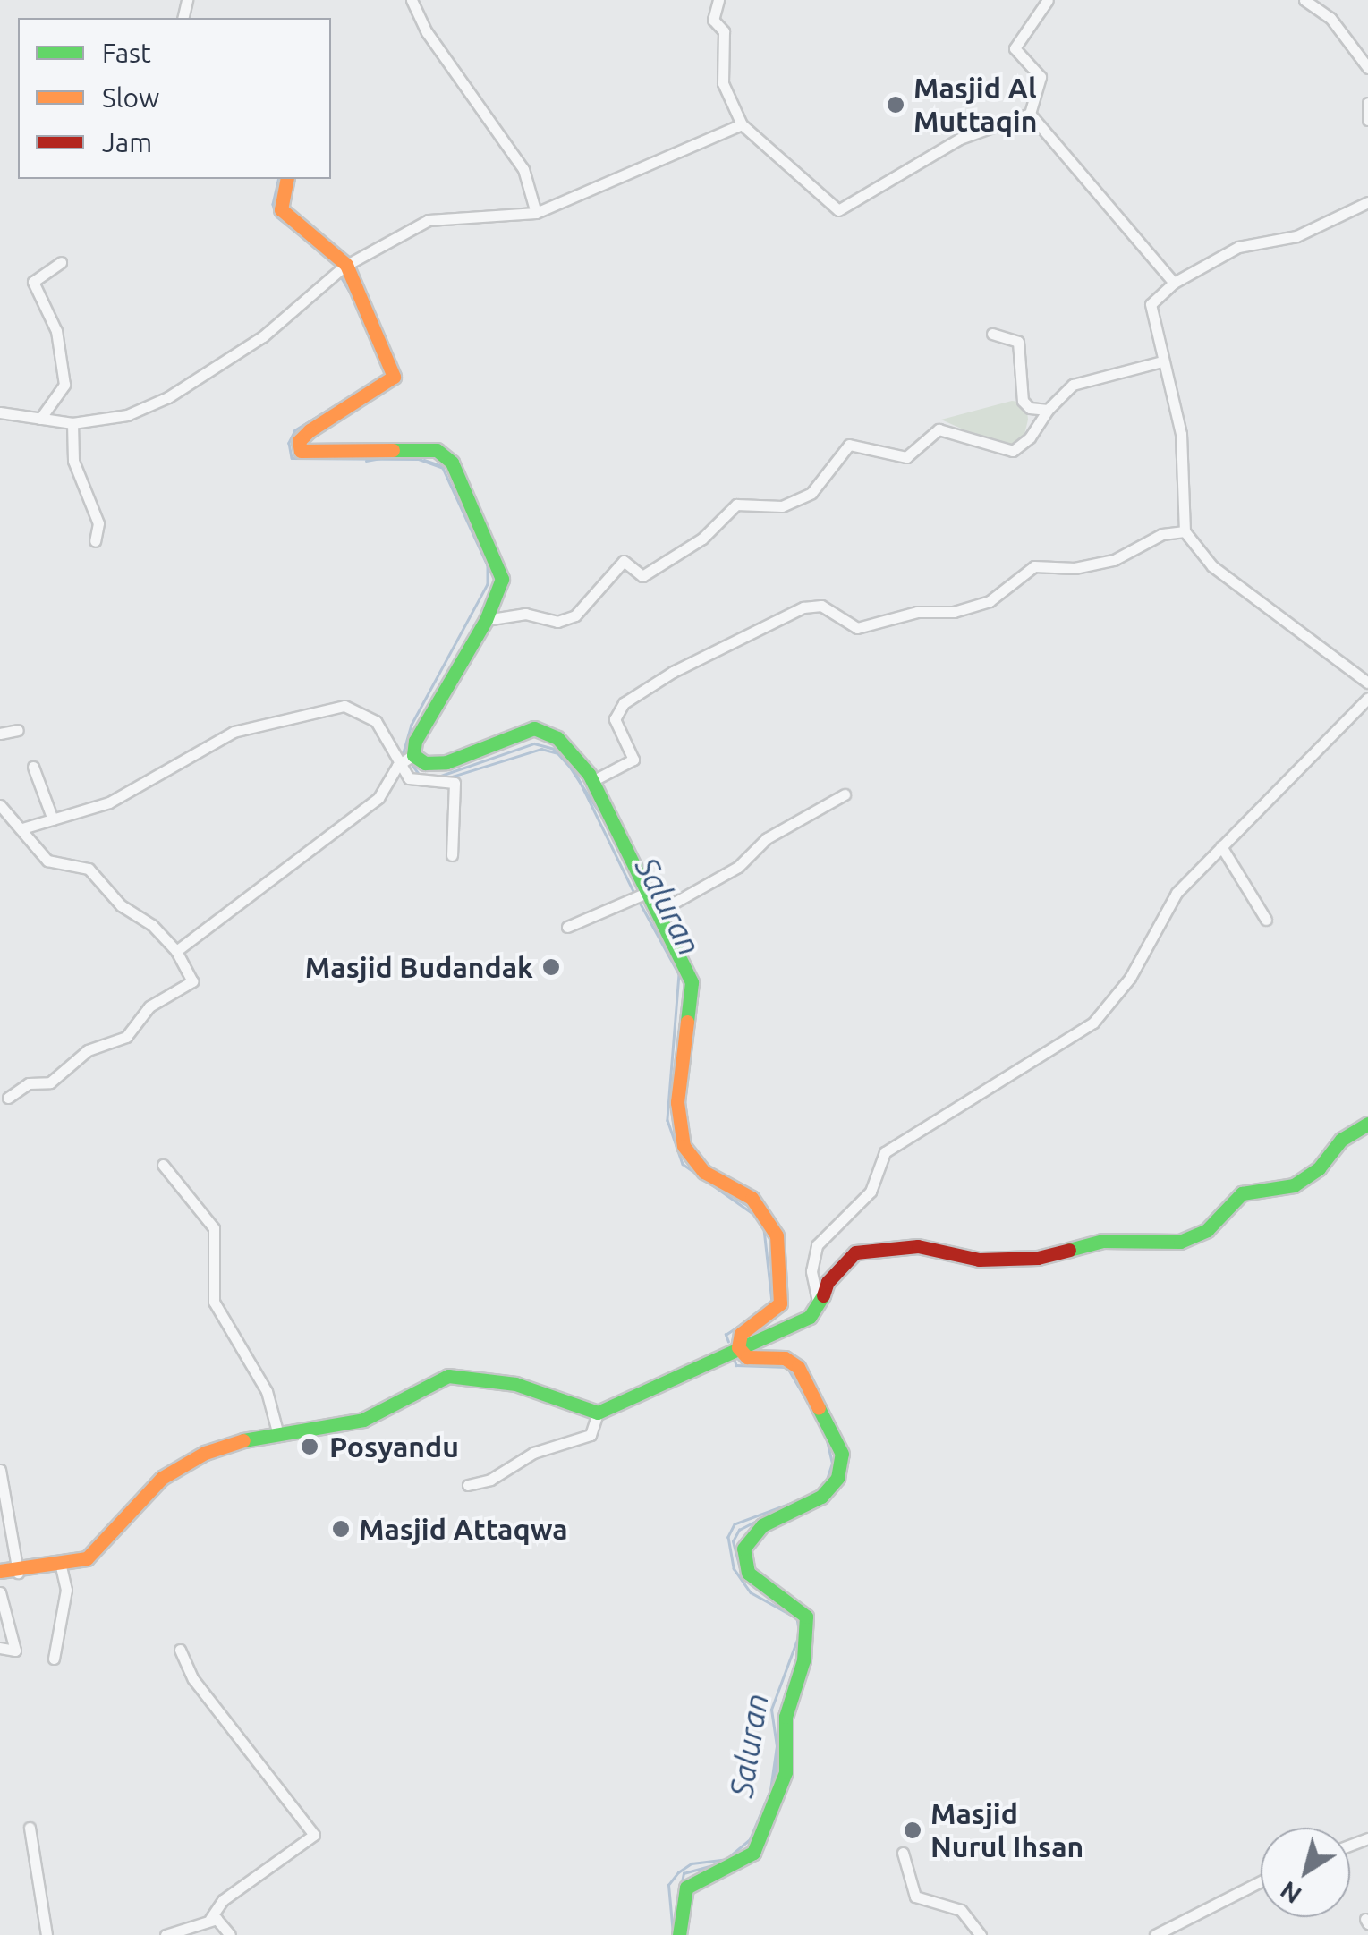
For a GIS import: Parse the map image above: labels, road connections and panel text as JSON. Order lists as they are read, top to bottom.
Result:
{
  "water": ["Saluran"],
  "places": [
    "Masjid Al Muttaqin",
    "Masjid Budandak",
    "Posyandu",
    "Masjid Attaqwa",
    "Masjid Nurul Ihsan"
  ],
  "legend": ["Fast", "Slow", "Jam"],
  "north": "bottom left"
}
